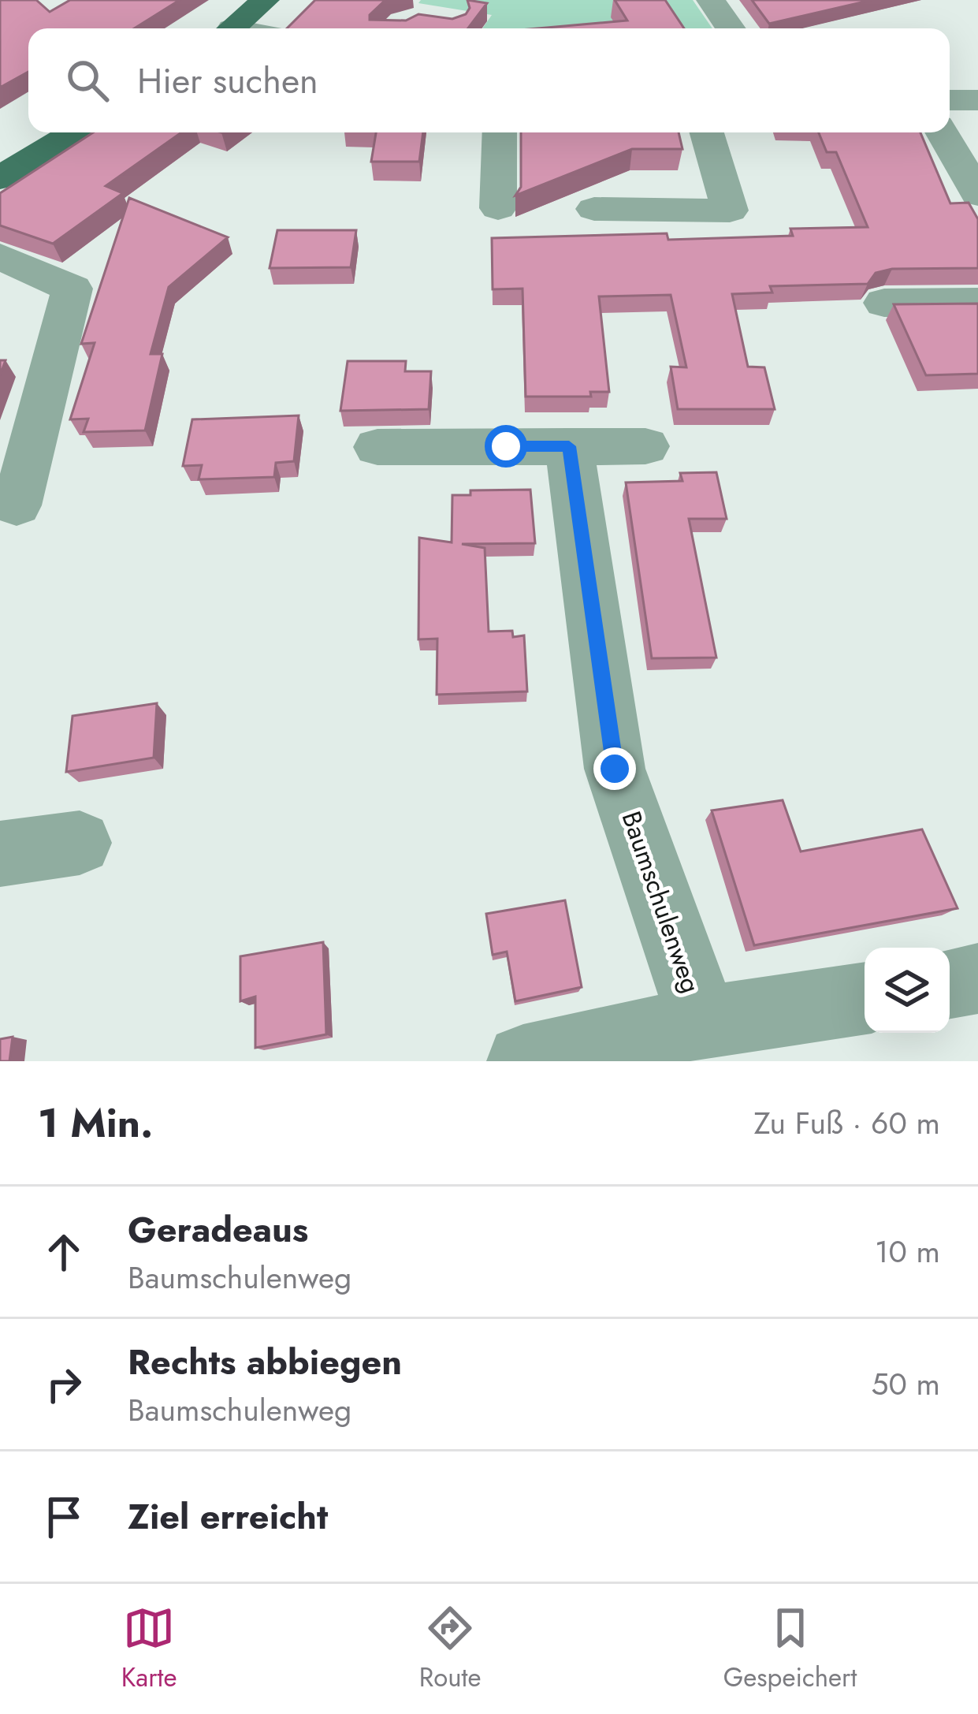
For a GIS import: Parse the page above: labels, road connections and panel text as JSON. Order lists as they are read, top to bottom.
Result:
{
  "streets": {
    "street": ["Baumschulenweg"]
  },
  "page": {
    "search": "Hier suchen",
    "heading": ["1 Min.", "Zu Fuß · 60 m"],
    "list": [
      ["Geradeaus", "Baumschulenweg", "10 m"],
      ["Rechts abbiegen", "Baumschulenweg", "50 m"],
      "Ziel erreicht"
    ],
    "nav": ["Karte", "Route", "Gespeichert"]
  }
}
